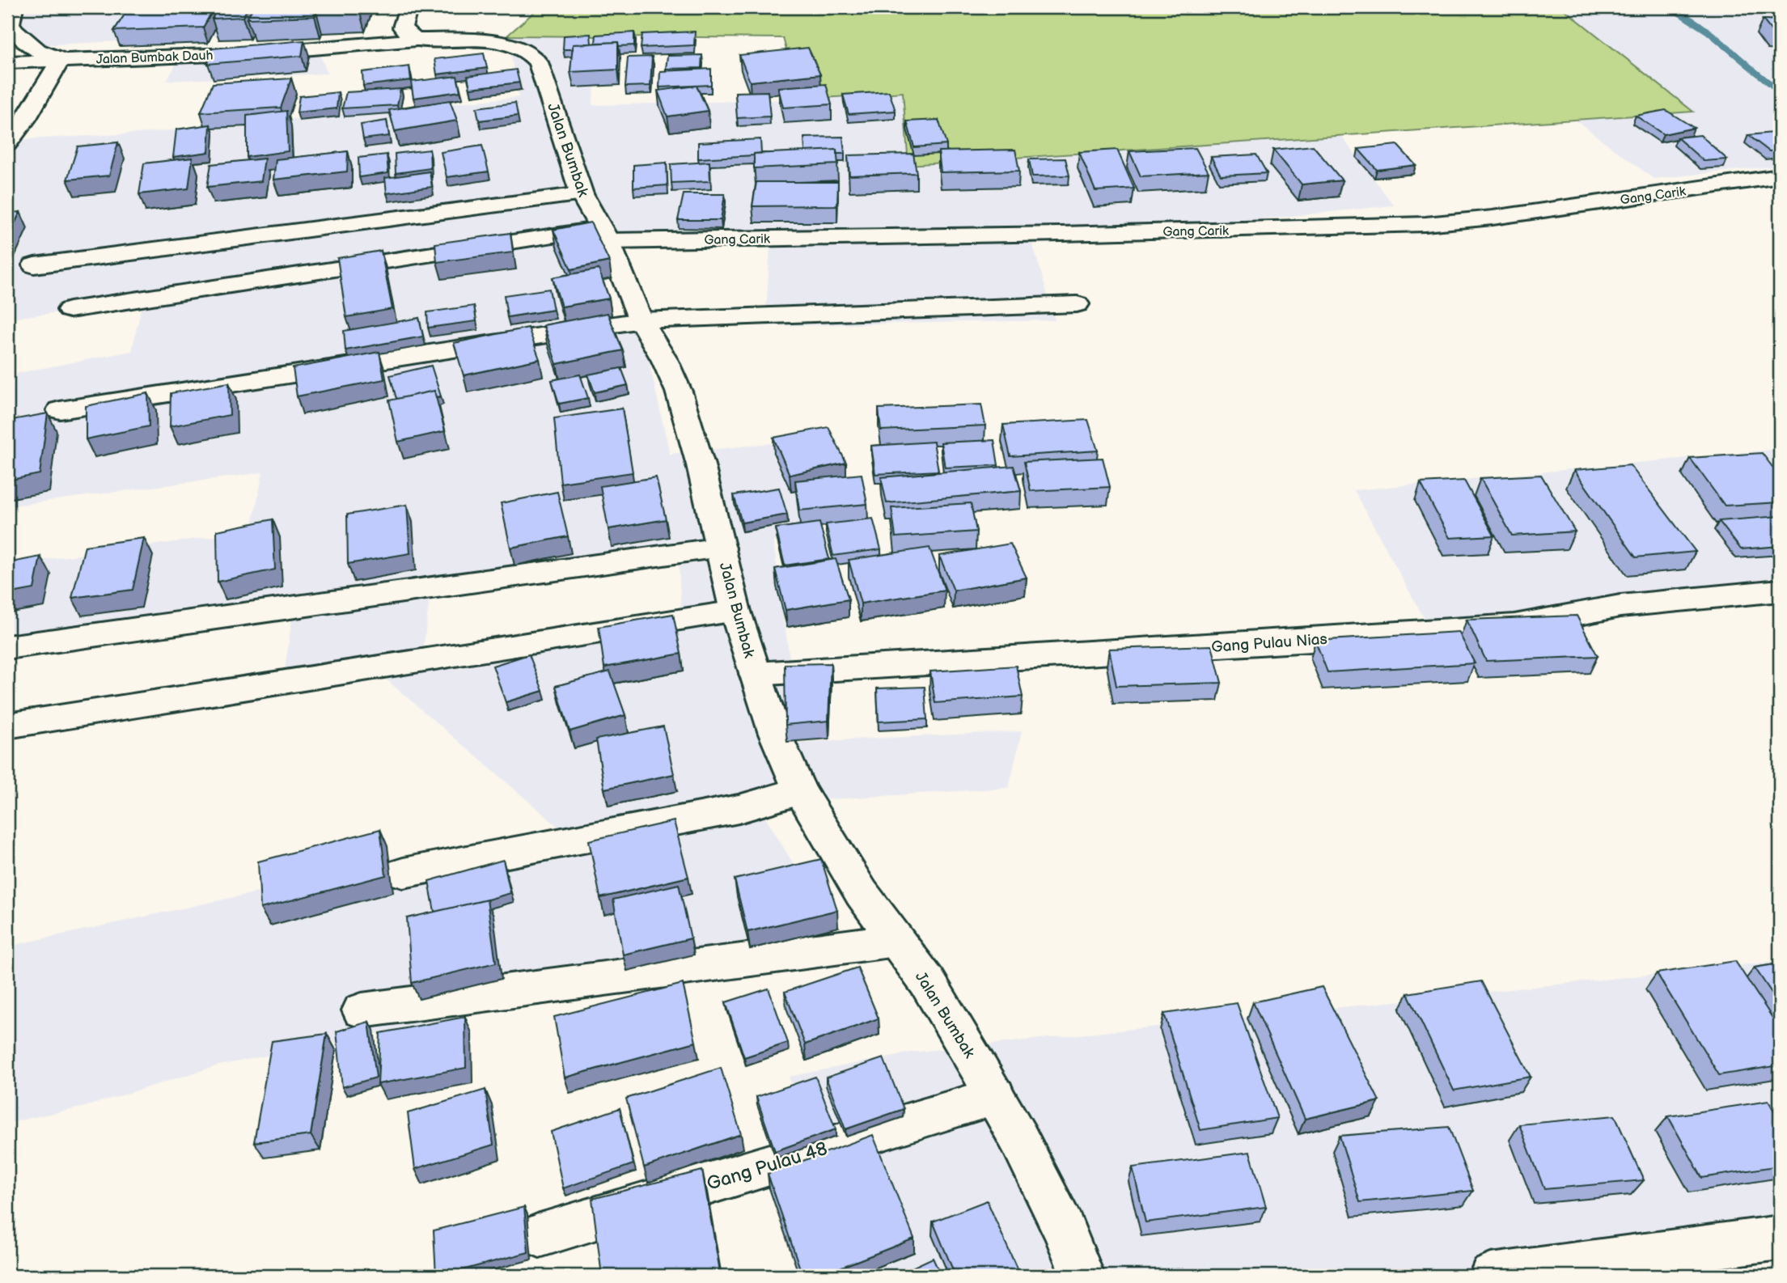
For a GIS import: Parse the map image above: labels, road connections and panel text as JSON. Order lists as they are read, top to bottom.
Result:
{
  "streets": {
    "street": [
      "Jalan Bumbak Dauh",
      "Jalan Bumbak",
      "Gang Carik",
      "Gang Pulau Nias",
      "Gang Pulau 48"
    ]
  },
  "crossings": [
    ["Jalan Bumbak Dauh", "Jalan Bumbak"],
    ["Jalan Bumbak", "Gang Carik"],
    ["Jalan Bumbak", "Gang Pulau Nias"],
    ["Jalan Bumbak", "Gang Pulau 48"]
  ]
}
